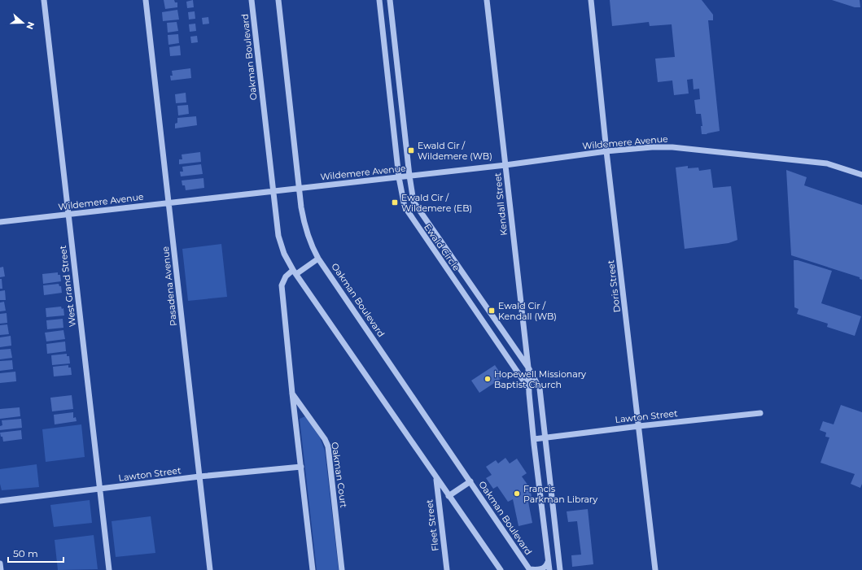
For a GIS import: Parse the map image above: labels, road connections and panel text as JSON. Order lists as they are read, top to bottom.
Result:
{
  "streets": {
    "street": [
      "Oakman Boulevard",
      "Wildemere Avenue",
      "Kendall Street",
      "Ewald Circle",
      "West Grand Street",
      "Pasadena Avenue",
      "Doris Street",
      "Lawton Street",
      "Oakman Court",
      "Fleet Street"
    ]
  },
  "crossings": [
    ["Oakman Boulevard", "Wildemere Avenue"],
    ["Oakman Boulevard", "Oakman Court"],
    ["Oakman Boulevard", "Fleet Street"],
    ["Wildemere Avenue", "Kendall Street"],
    ["Wildemere Avenue", "Ewald Circle"],
    ["Wildemere Avenue", "West Grand Street"],
    ["Wildemere Avenue", "Pasadena Avenue"],
    ["Wildemere Avenue", "Doris Street"],
    ["Kendall Street", "Ewald Circle"],
    ["Kendall Street", "Lawton Street"],
    ["West Grand Street", "Lawton Street"],
    ["Pasadena Avenue", "Lawton Street"],
    ["Doris Street", "Lawton Street"],
    ["Lawton Street", "Oakman Court"]
  ],
  "places": {
    "transit": ["Ewald Cir / Wildemere (WB)", "Ewald Cir / Wildemere (EB)", "Ewald Cir / Kendall (WB)"],
    "other": ["Hopewell Missionary Baptist Church", "Francis Parkman Library"]
  },
  "scale_bar": "50 m",
  "north": "right"
}
